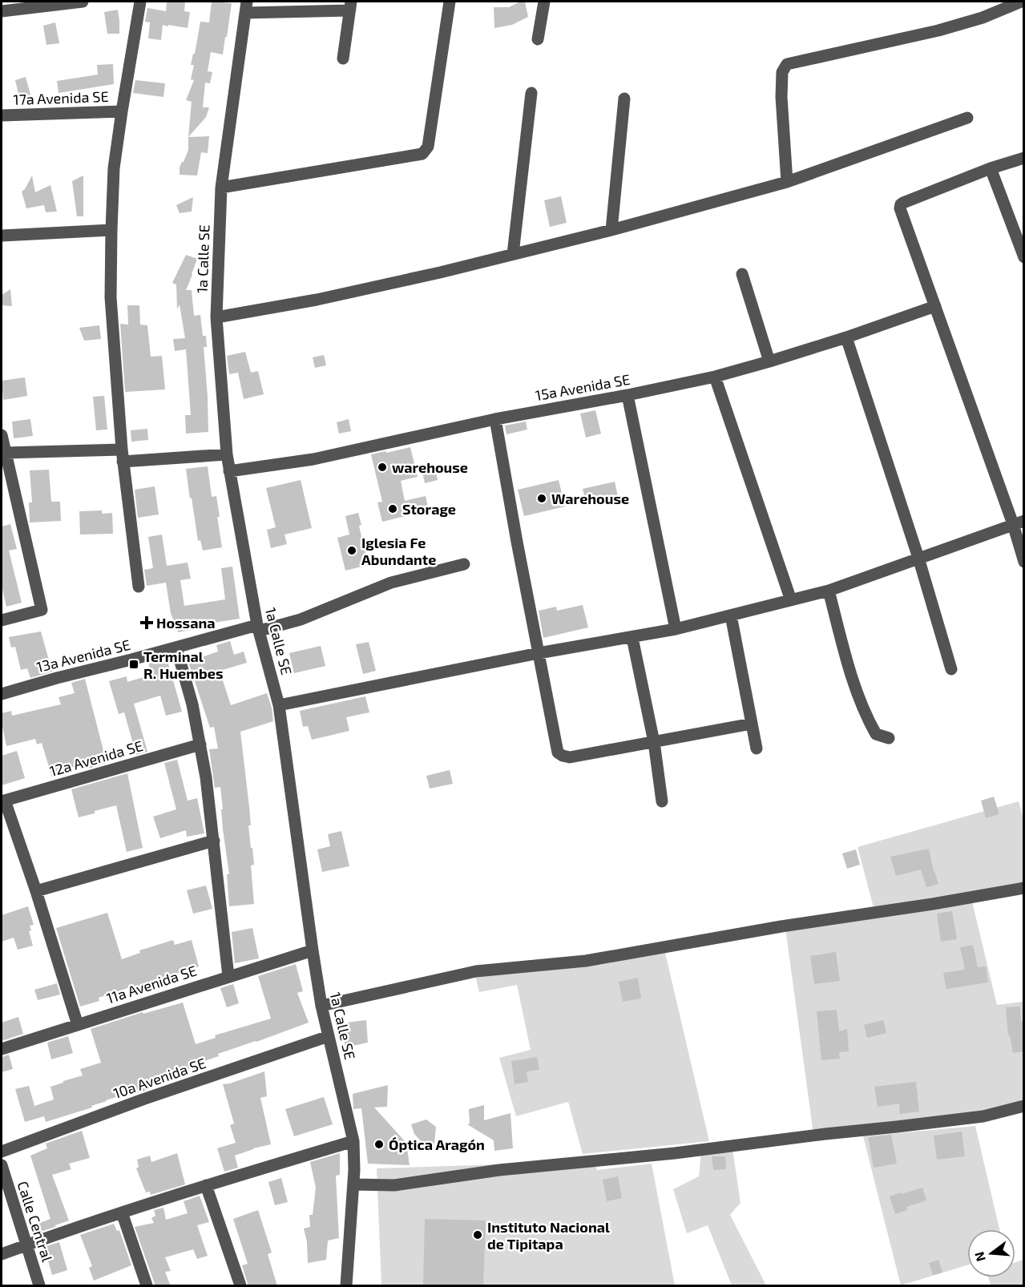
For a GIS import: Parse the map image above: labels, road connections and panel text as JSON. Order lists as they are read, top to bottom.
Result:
{
  "streets": {
    "street": [
      "17a Avenida SE",
      "1a Calle SE",
      "15a Avenida SE",
      "13a Avenida SE",
      "12a Avenida SE",
      "11a Avenida SE",
      "10a Avenida SE",
      "Calle Central"
    ]
  },
  "crossings": [
    ["1a Calle SE", "15a Avenida SE"],
    ["1a Calle SE", "13a Avenida SE"],
    ["1a Calle SE", "11a Avenida SE"],
    ["1a Calle SE", "10a Avenida SE"]
  ],
  "places": {
    "other": [
      "warehouse",
      "Warehouse",
      "Storage",
      "Iglesia Fe Abundante",
      "Óptica Aragón",
      "Instituto Nacional de Tipitapa"
    ],
    "health": ["Hossana"],
    "transit": ["Terminal R. Huembes"]
  },
  "north": "left"
}
